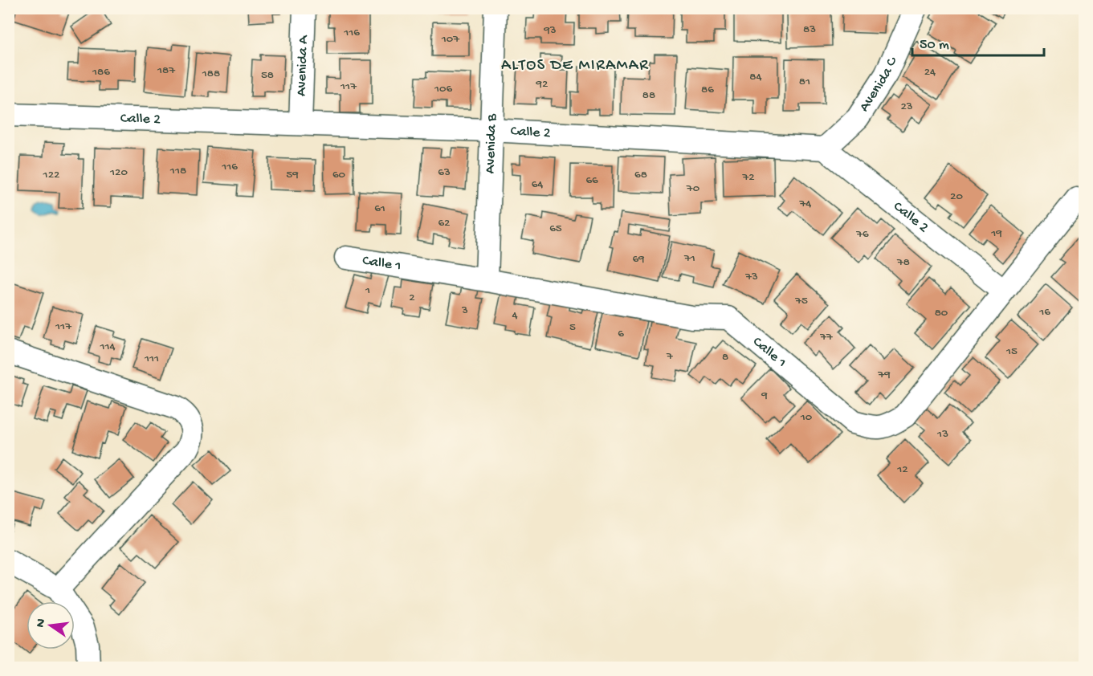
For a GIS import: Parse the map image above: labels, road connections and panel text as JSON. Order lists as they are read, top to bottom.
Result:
{
  "streets": {
    "street": [
      "Avenida A",
      "Avenida C",
      "Calle 2",
      "Avenida B",
      "Calle 1"
    ]
  },
  "crossings": [
    ["Avenida A", "Calle 2"],
    ["Avenida C", "Calle 2"],
    ["Calle 2", "Avenida B"],
    ["Calle 2", "Calle 1"],
    ["Avenida B", "Calle 1"]
  ],
  "districts": ["ALTOS DE MIRAMAR"],
  "house_numbers": [
    "83",
    "93",
    "116",
    "107",
    "187",
    "186",
    "24",
    "188",
    "58",
    "84",
    "81",
    "92",
    "117",
    "106",
    "86",
    "88",
    "23",
    "116",
    "118",
    "120",
    "63",
    "122",
    "59",
    "60",
    "68",
    "72",
    "66",
    "64",
    "70",
    "20",
    "74",
    "61",
    "62",
    "65",
    "19",
    "76",
    "71",
    "69",
    "78",
    "73",
    "1",
    "2",
    "75",
    "3",
    "16",
    "80",
    "4",
    "117",
    "5",
    "6",
    "77",
    "114",
    "15",
    "7",
    "8",
    "111",
    "79",
    "9",
    "10",
    "13",
    "12"
  ],
  "scale_bar": "50 m",
  "north": "left"
}
